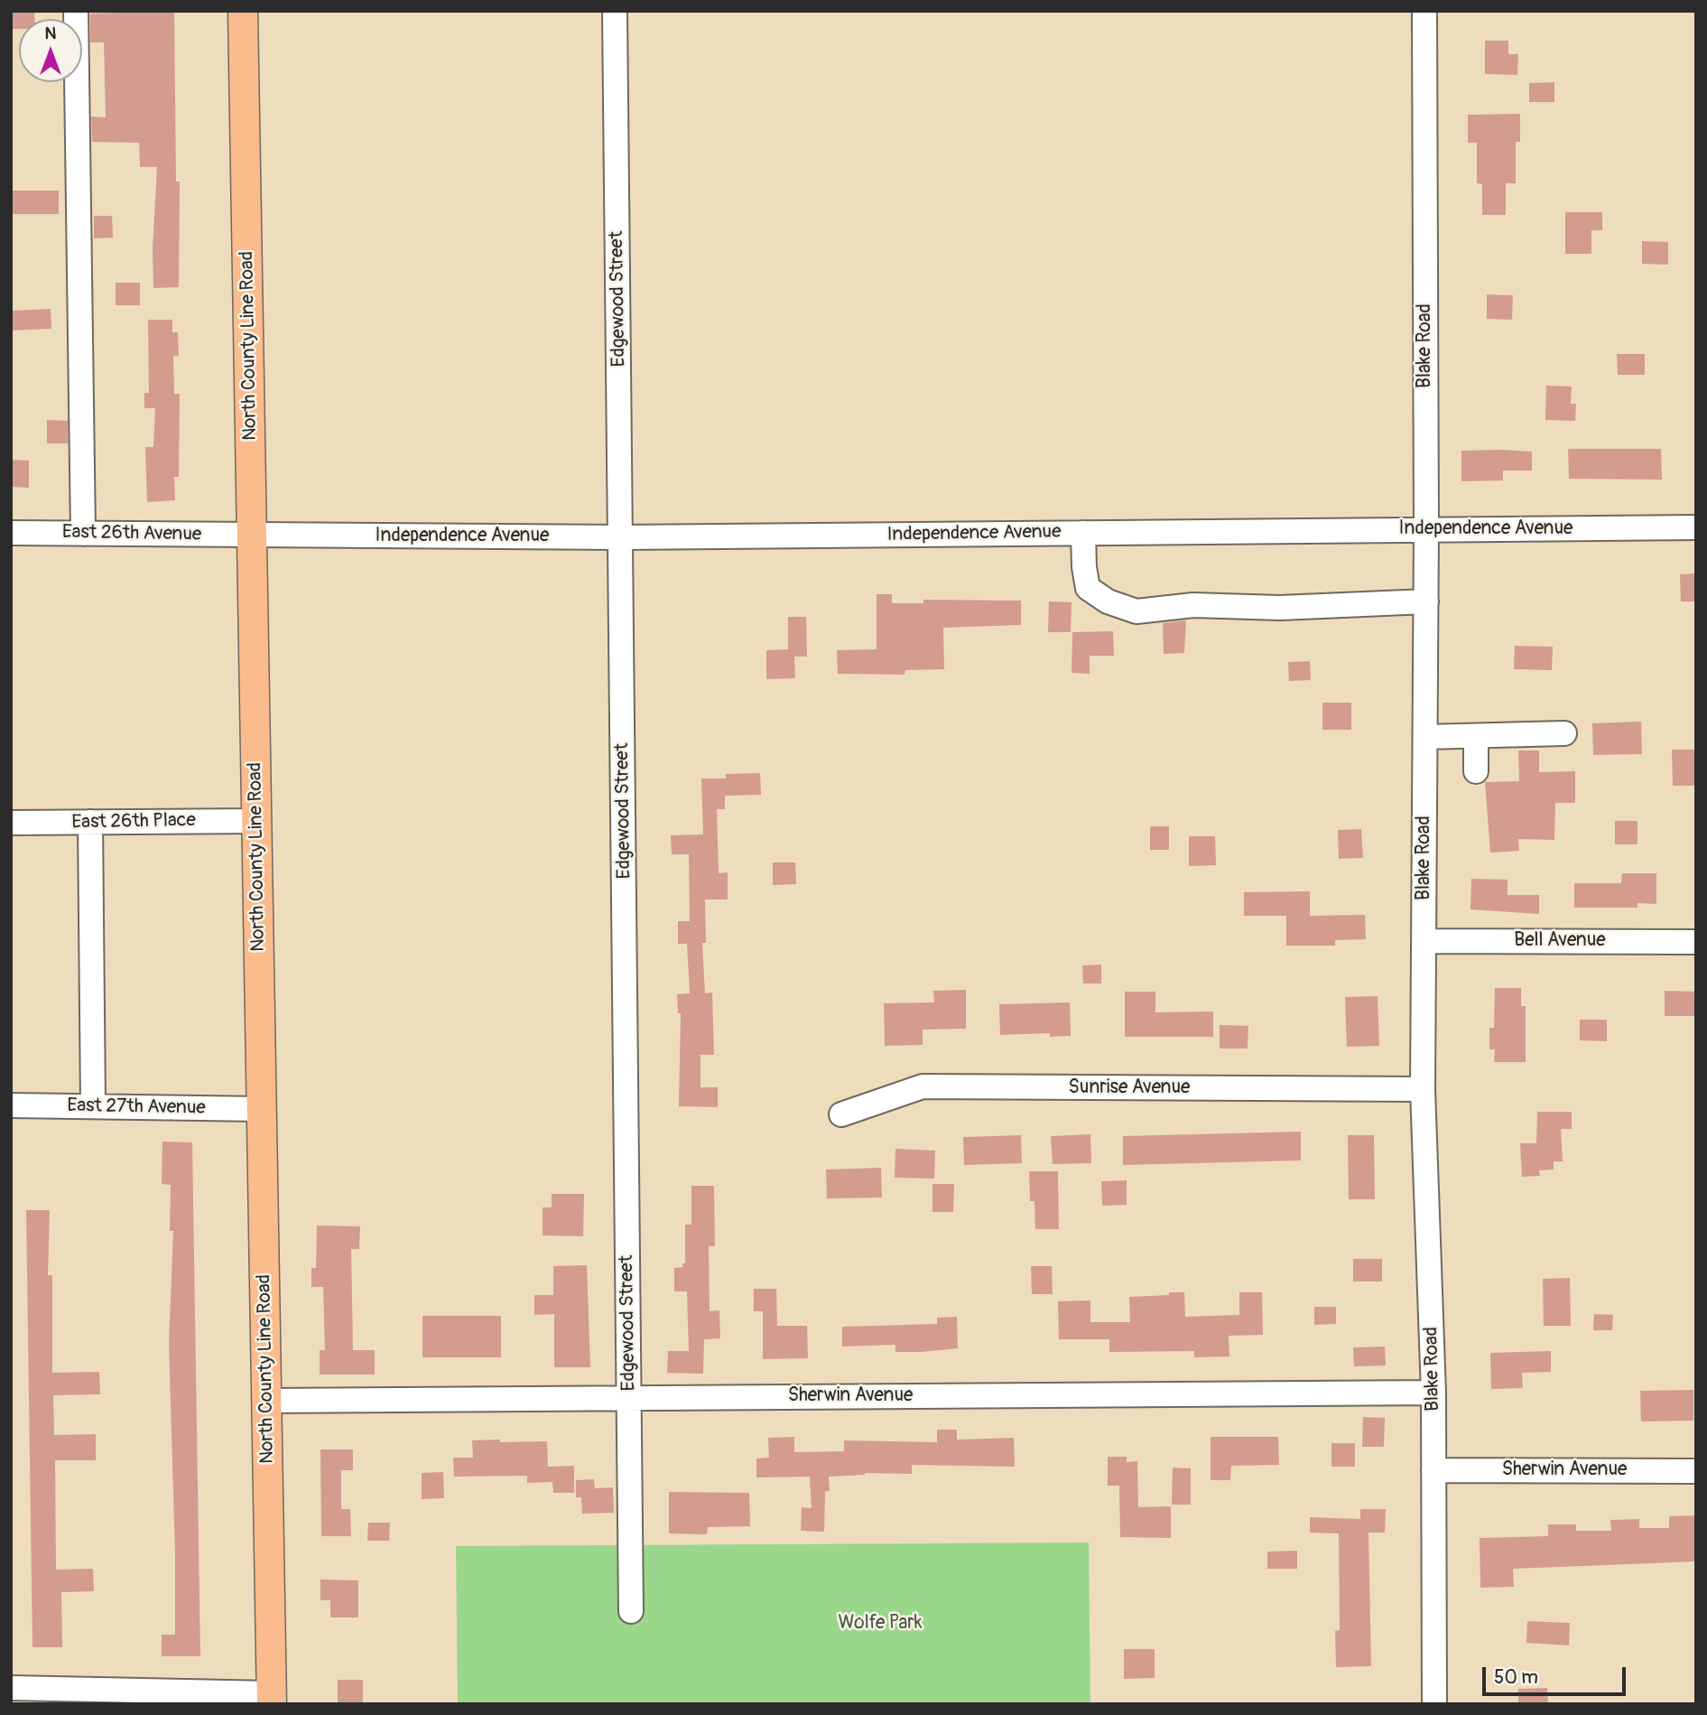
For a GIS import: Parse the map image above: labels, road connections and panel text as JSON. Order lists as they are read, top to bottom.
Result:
{
  "streets": {
    "main road": ["North County Line Road"],
    "street": [
      "Edgewood Street",
      "Blake Road",
      "Independence Avenue",
      "East 26th Avenue",
      "East 26th Place",
      "Bell Avenue",
      "Sunrise Avenue",
      "East 27th Avenue",
      "Sherwin Avenue"
    ]
  },
  "crossings": [
    ["Edgewood Street", "Independence Avenue"],
    ["Edgewood Street", "Sherwin Avenue"],
    ["North County Line Road", "Independence Avenue"],
    ["North County Line Road", "East 26th Avenue"],
    ["North County Line Road", "East 26th Place"],
    ["North County Line Road", "East 27th Avenue"],
    ["North County Line Road", "Sherwin Avenue"],
    ["Blake Road", "Independence Avenue"],
    ["Blake Road", "Bell Avenue"],
    ["Blake Road", "Sunrise Avenue"],
    ["Blake Road", "Sherwin Avenue"],
    ["Independence Avenue", "East 26th Avenue"]
  ],
  "parks": ["Wolfe Park"],
  "scale_bar": "50 m",
  "north": "top"
}
